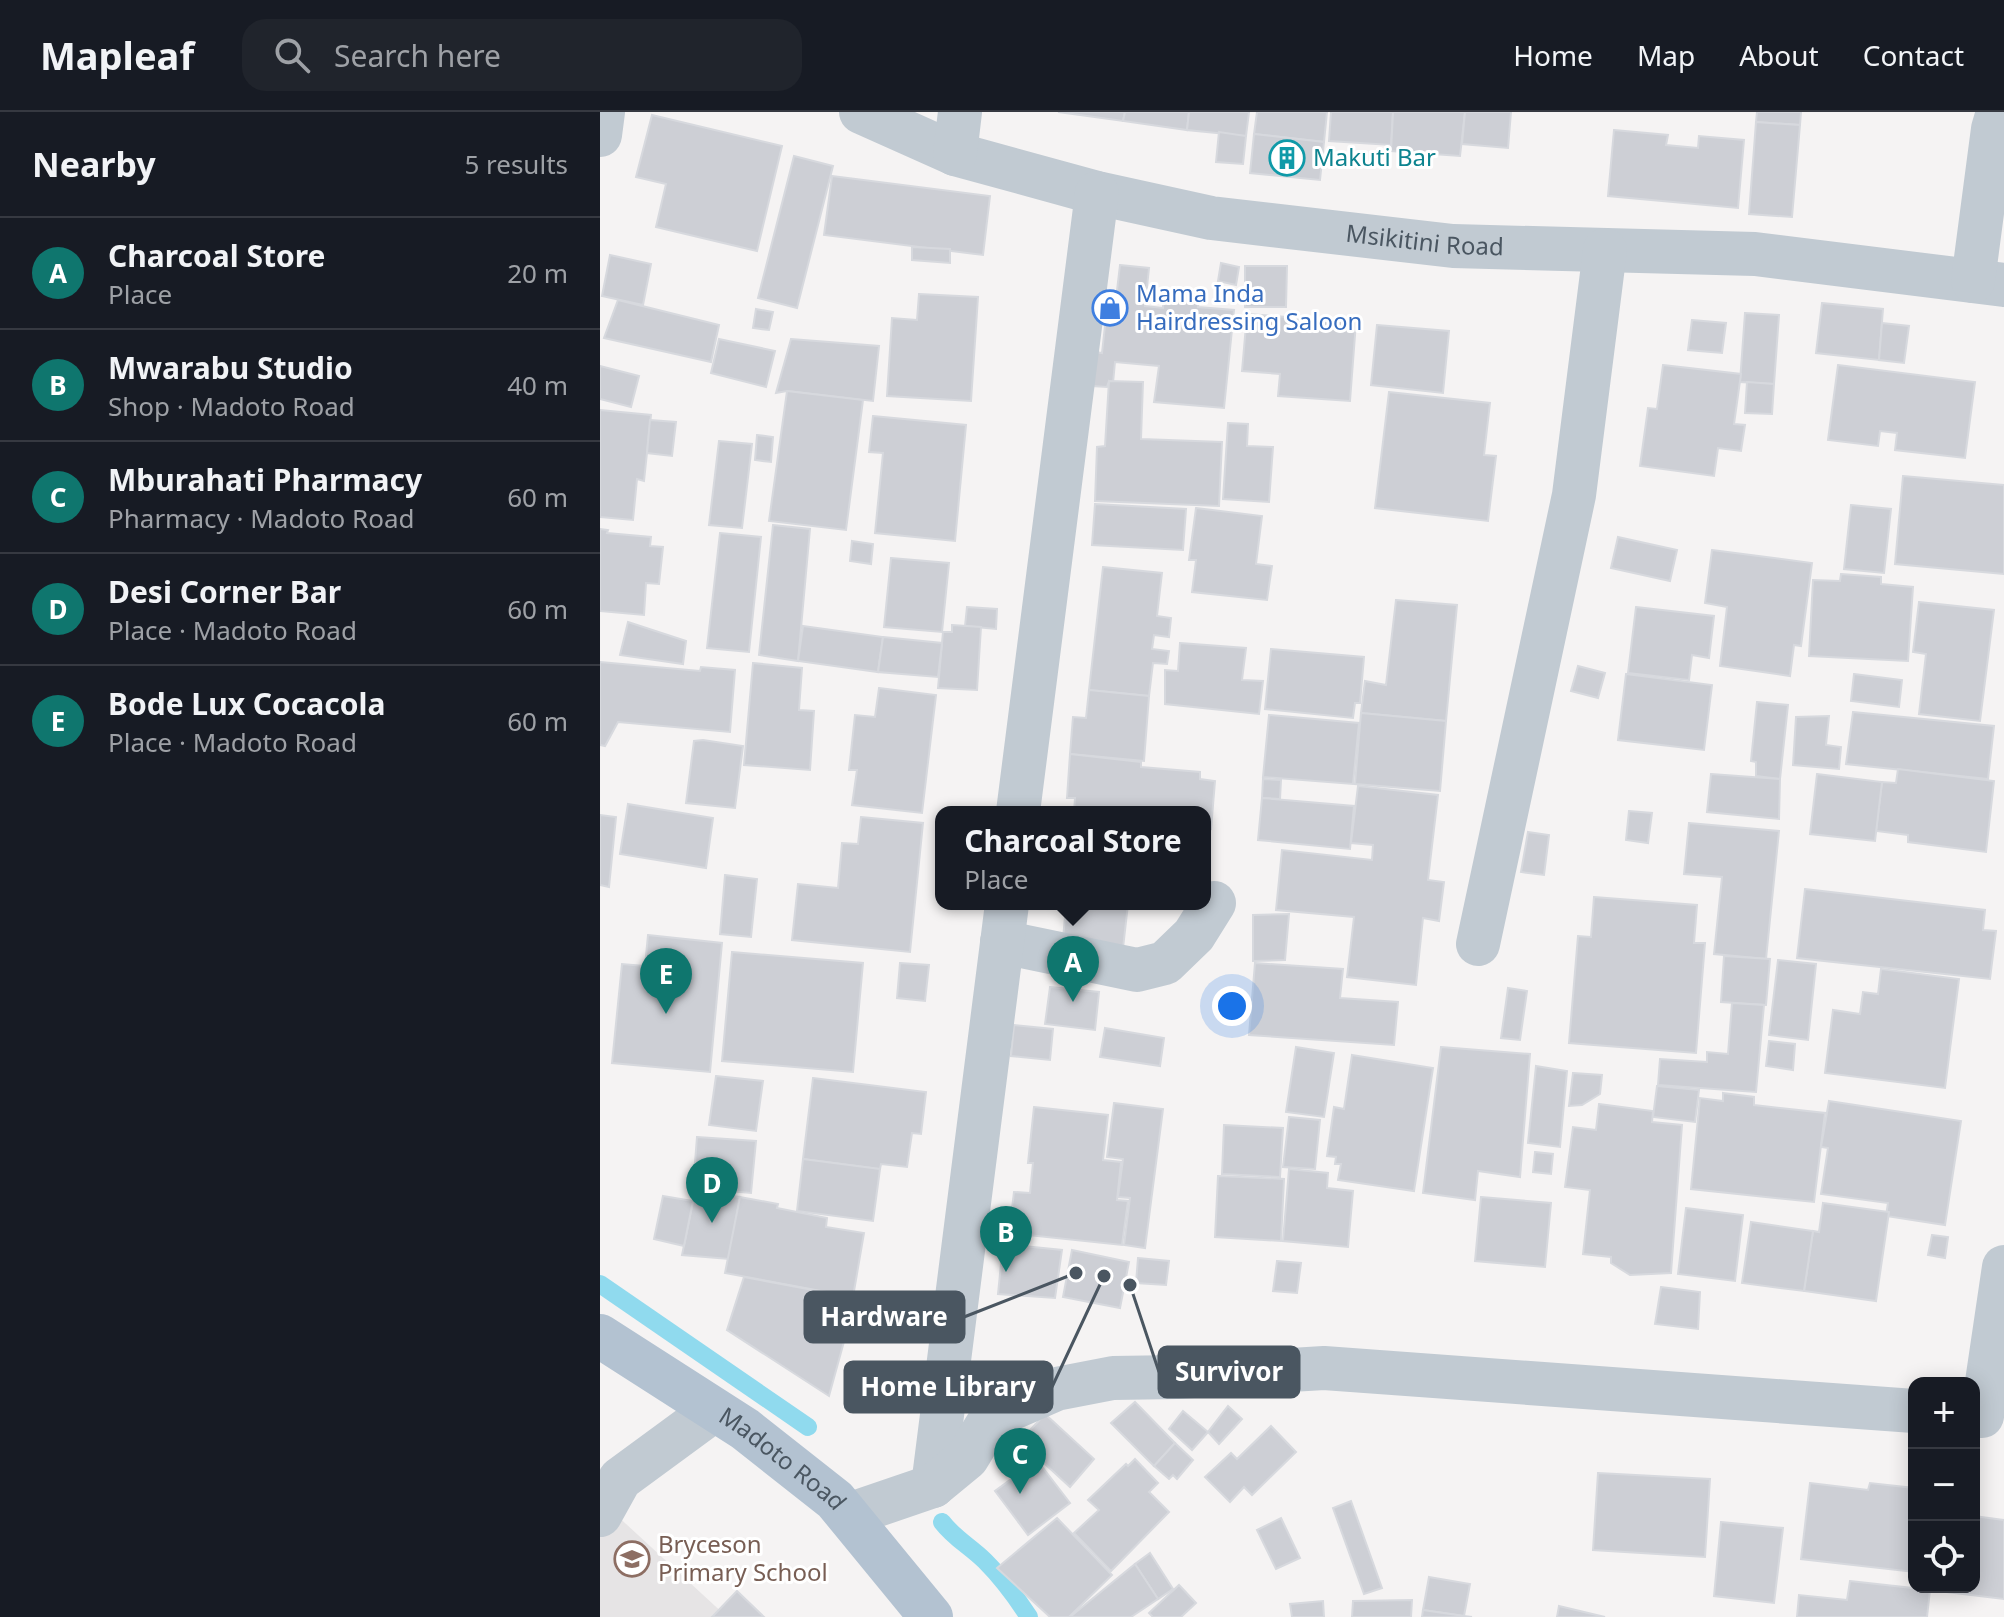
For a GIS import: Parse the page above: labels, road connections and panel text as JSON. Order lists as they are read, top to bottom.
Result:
{
  "streets": {
    "main road": ["Madoto Road"],
    "street": ["Msikitini Road"]
  },
  "places": {
    "building": ["Makuti Bar"],
    "shop": ["Mama Inda Hairdressing Saloon"],
    "other": ["Hardware", "Home Library", "Survivor"],
    "school or university": ["Bryceson Primary School"]
  },
  "page": {
    "header": "Mapleaf",
    "search": "Search here",
    "nav": [
      "Home",
      "Map",
      "About",
      "Contact"
    ],
    "heading": ["Nearby", "5 results"],
    "list": [
      {
        "mark": "A",
        "name": "Charcoal Store",
        "note": "Place",
        "value": "20 m"
      },
      {
        "mark": "B",
        "name": "Mwarabu Studio",
        "note": "Shop · Madoto Road",
        "value": "40 m"
      },
      {
        "mark": "C",
        "name": "Mburahati Pharmacy",
        "note": "Pharmacy · Madoto Road",
        "value": "60 m"
      },
      {
        "mark": "D",
        "name": "Desi Corner Bar",
        "note": "Place · Madoto Road",
        "value": "60 m"
      },
      {
        "mark": "E",
        "name": "Bode Lux Cocacola",
        "note": "Place · Madoto Road",
        "value": "60 m"
      }
    ],
    "popup": ["Charcoal Store", "Place"],
    "pins": [
      "A",
      "E",
      "D",
      "B",
      "C"
    ],
    "map_buttons": ["+", "−"]
  }
}
